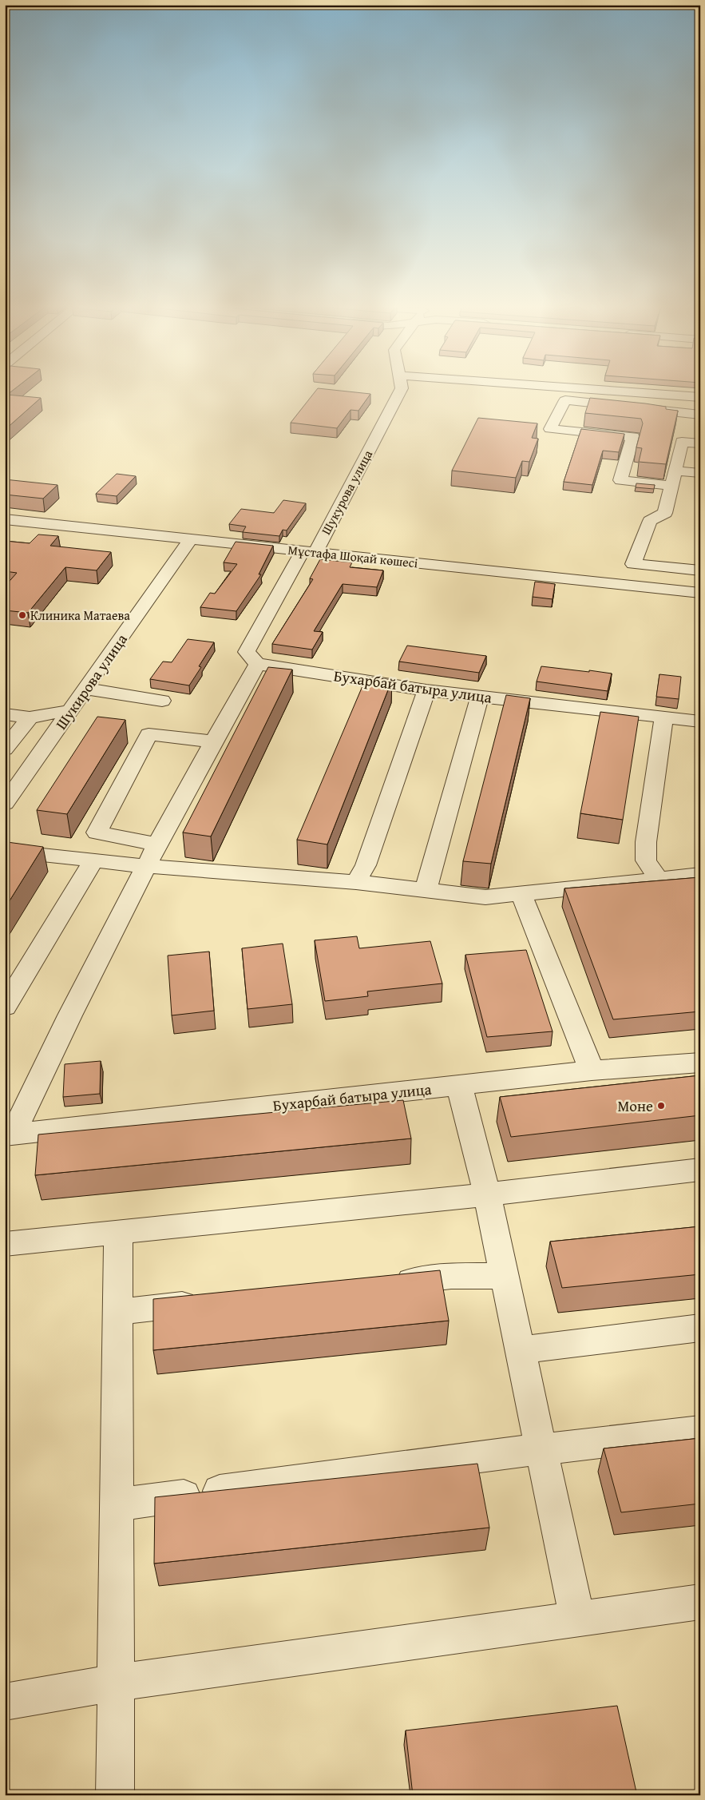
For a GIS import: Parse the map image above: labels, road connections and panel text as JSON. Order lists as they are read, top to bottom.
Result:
{
  "streets": {
    "street": [
      "Шукурова улица",
      "Мұстафа Шоқай көшесі",
      "Шукирова улица",
      "Бухарбай батыра улица"
    ]
  },
  "crossings": [
    ["Шукурова улица", "Мұстафа Шоқай көшесі"],
    ["Мұстафа Шоқай көшесі", "Шукирова улица"]
  ],
  "places": ["Клиника Матаева", "Моне"]
}
